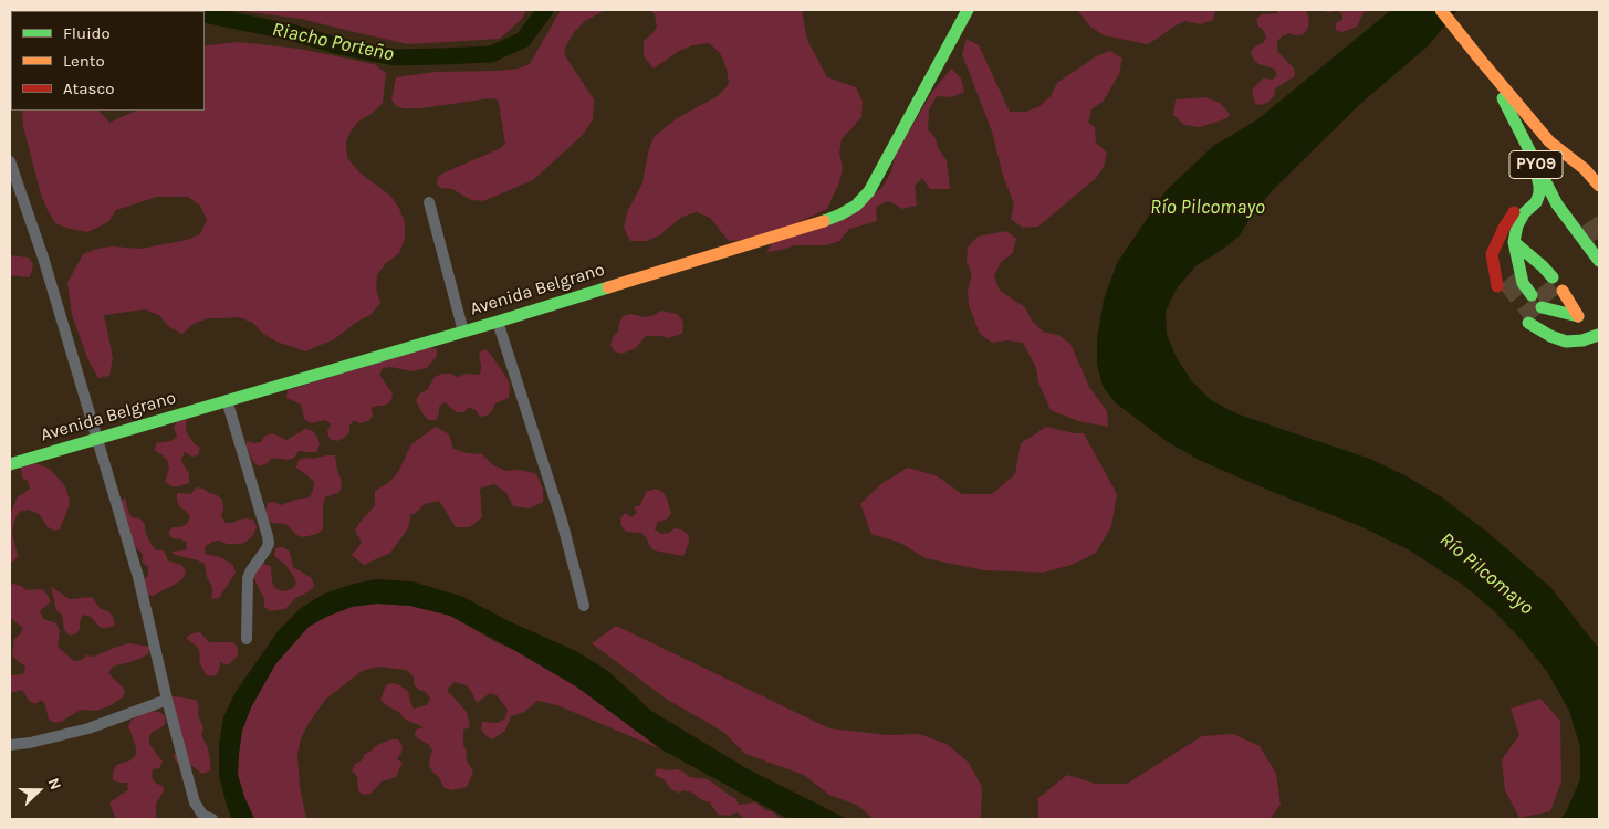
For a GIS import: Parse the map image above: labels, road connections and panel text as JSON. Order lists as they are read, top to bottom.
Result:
{
  "streets": {
    "main road": ["PY09", "Avenida Belgrano"]
  },
  "water": ["Riacho Porteño", "Río Pilcomayo"],
  "legend": ["Fluido", "Lento", "Atasco"],
  "north": "right"
}
